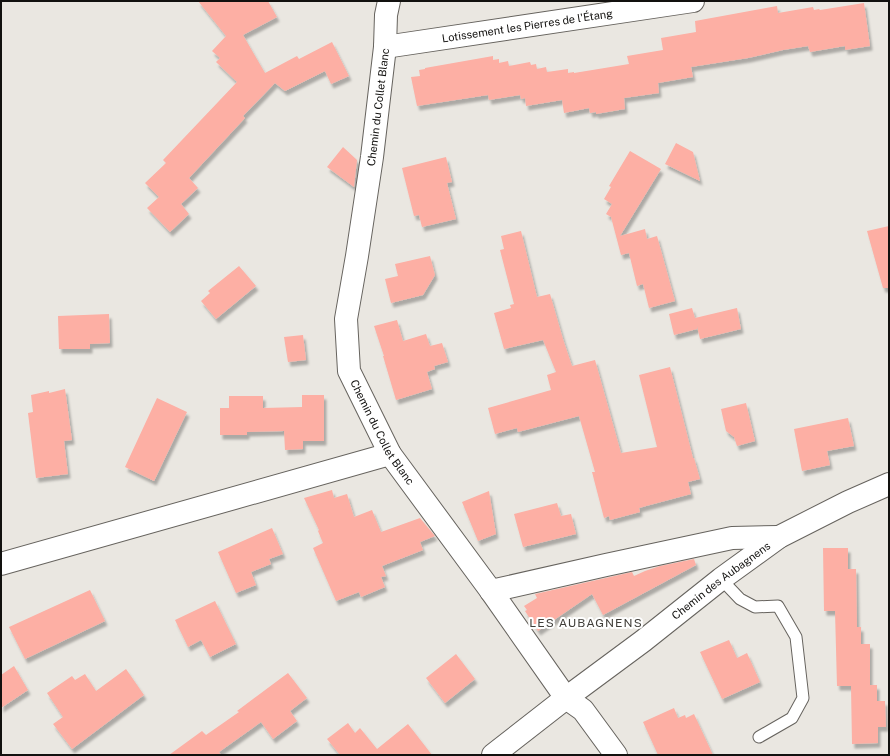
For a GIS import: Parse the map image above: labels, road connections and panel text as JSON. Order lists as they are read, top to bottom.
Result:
{
  "streets": {
    "street": ["Lotissement les Pierres de l'Étang", "Chemin du Collet Blanc", "Chemin des Aubagnens"]
  },
  "crossings": [
    ["Lotissement les Pierres de l'Étang", "Chemin du Collet Blanc"],
    ["Chemin du Collet Blanc", "Chemin des Aubagnens"]
  ],
  "districts": ["LES AUBAGNENS"]
}
